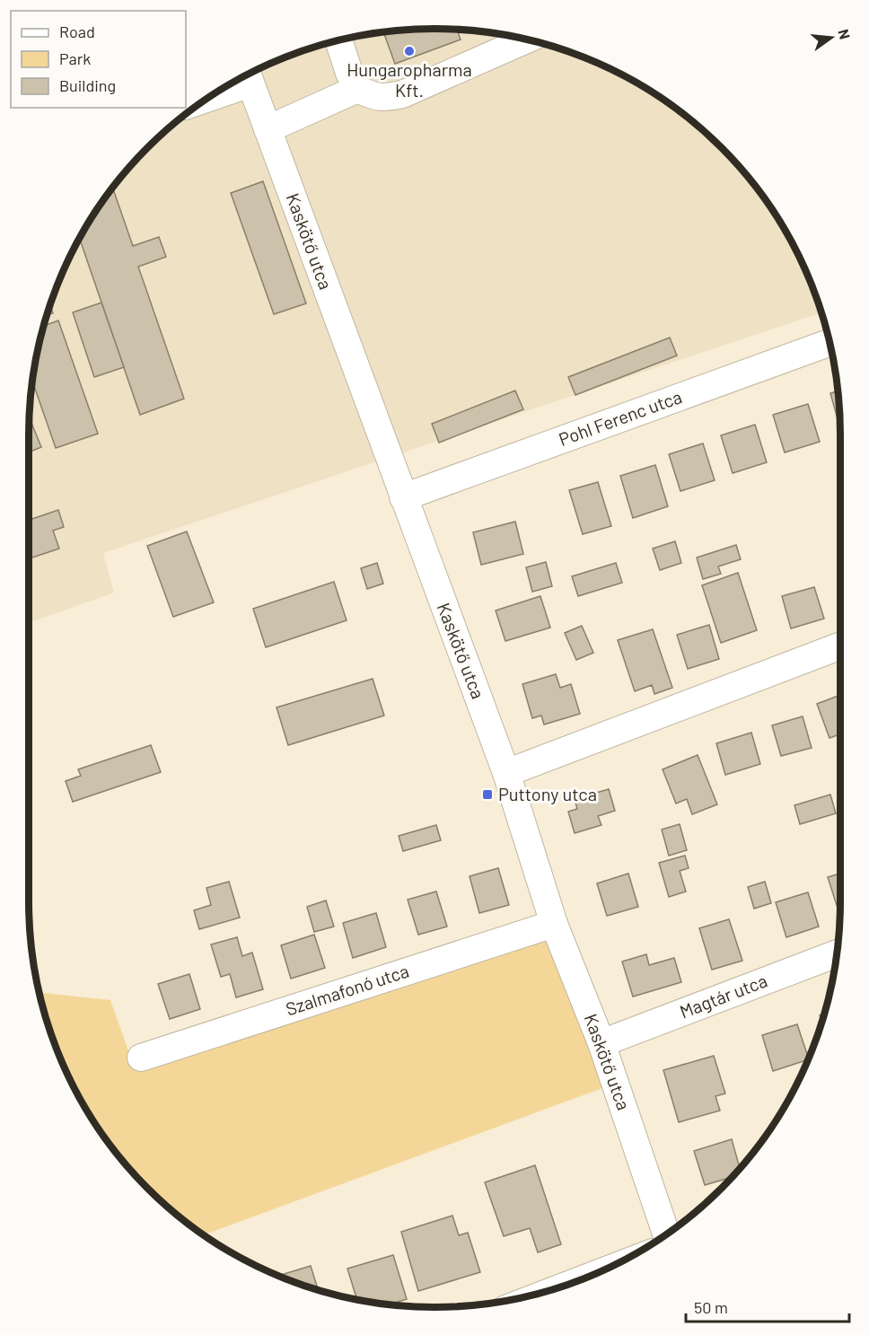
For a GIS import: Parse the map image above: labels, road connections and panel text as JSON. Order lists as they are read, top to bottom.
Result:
{
  "streets": {
    "street": [
      "Kaskötő utca",
      "Pohl Ferenc utca",
      "Szalmafonó utca",
      "Magtár utca"
    ]
  },
  "crossings": [
    ["Kaskötő utca", "Pohl Ferenc utca"],
    ["Kaskötő utca", "Szalmafonó utca"],
    ["Kaskötő utca", "Magtár utca"]
  ],
  "places": {
    "other": ["Hungaropharma Kft."],
    "transit": ["Puttony utca"]
  },
  "legend": ["Road", "Park", "Building"],
  "scale_bar": "50 m",
  "north": "right"
}
